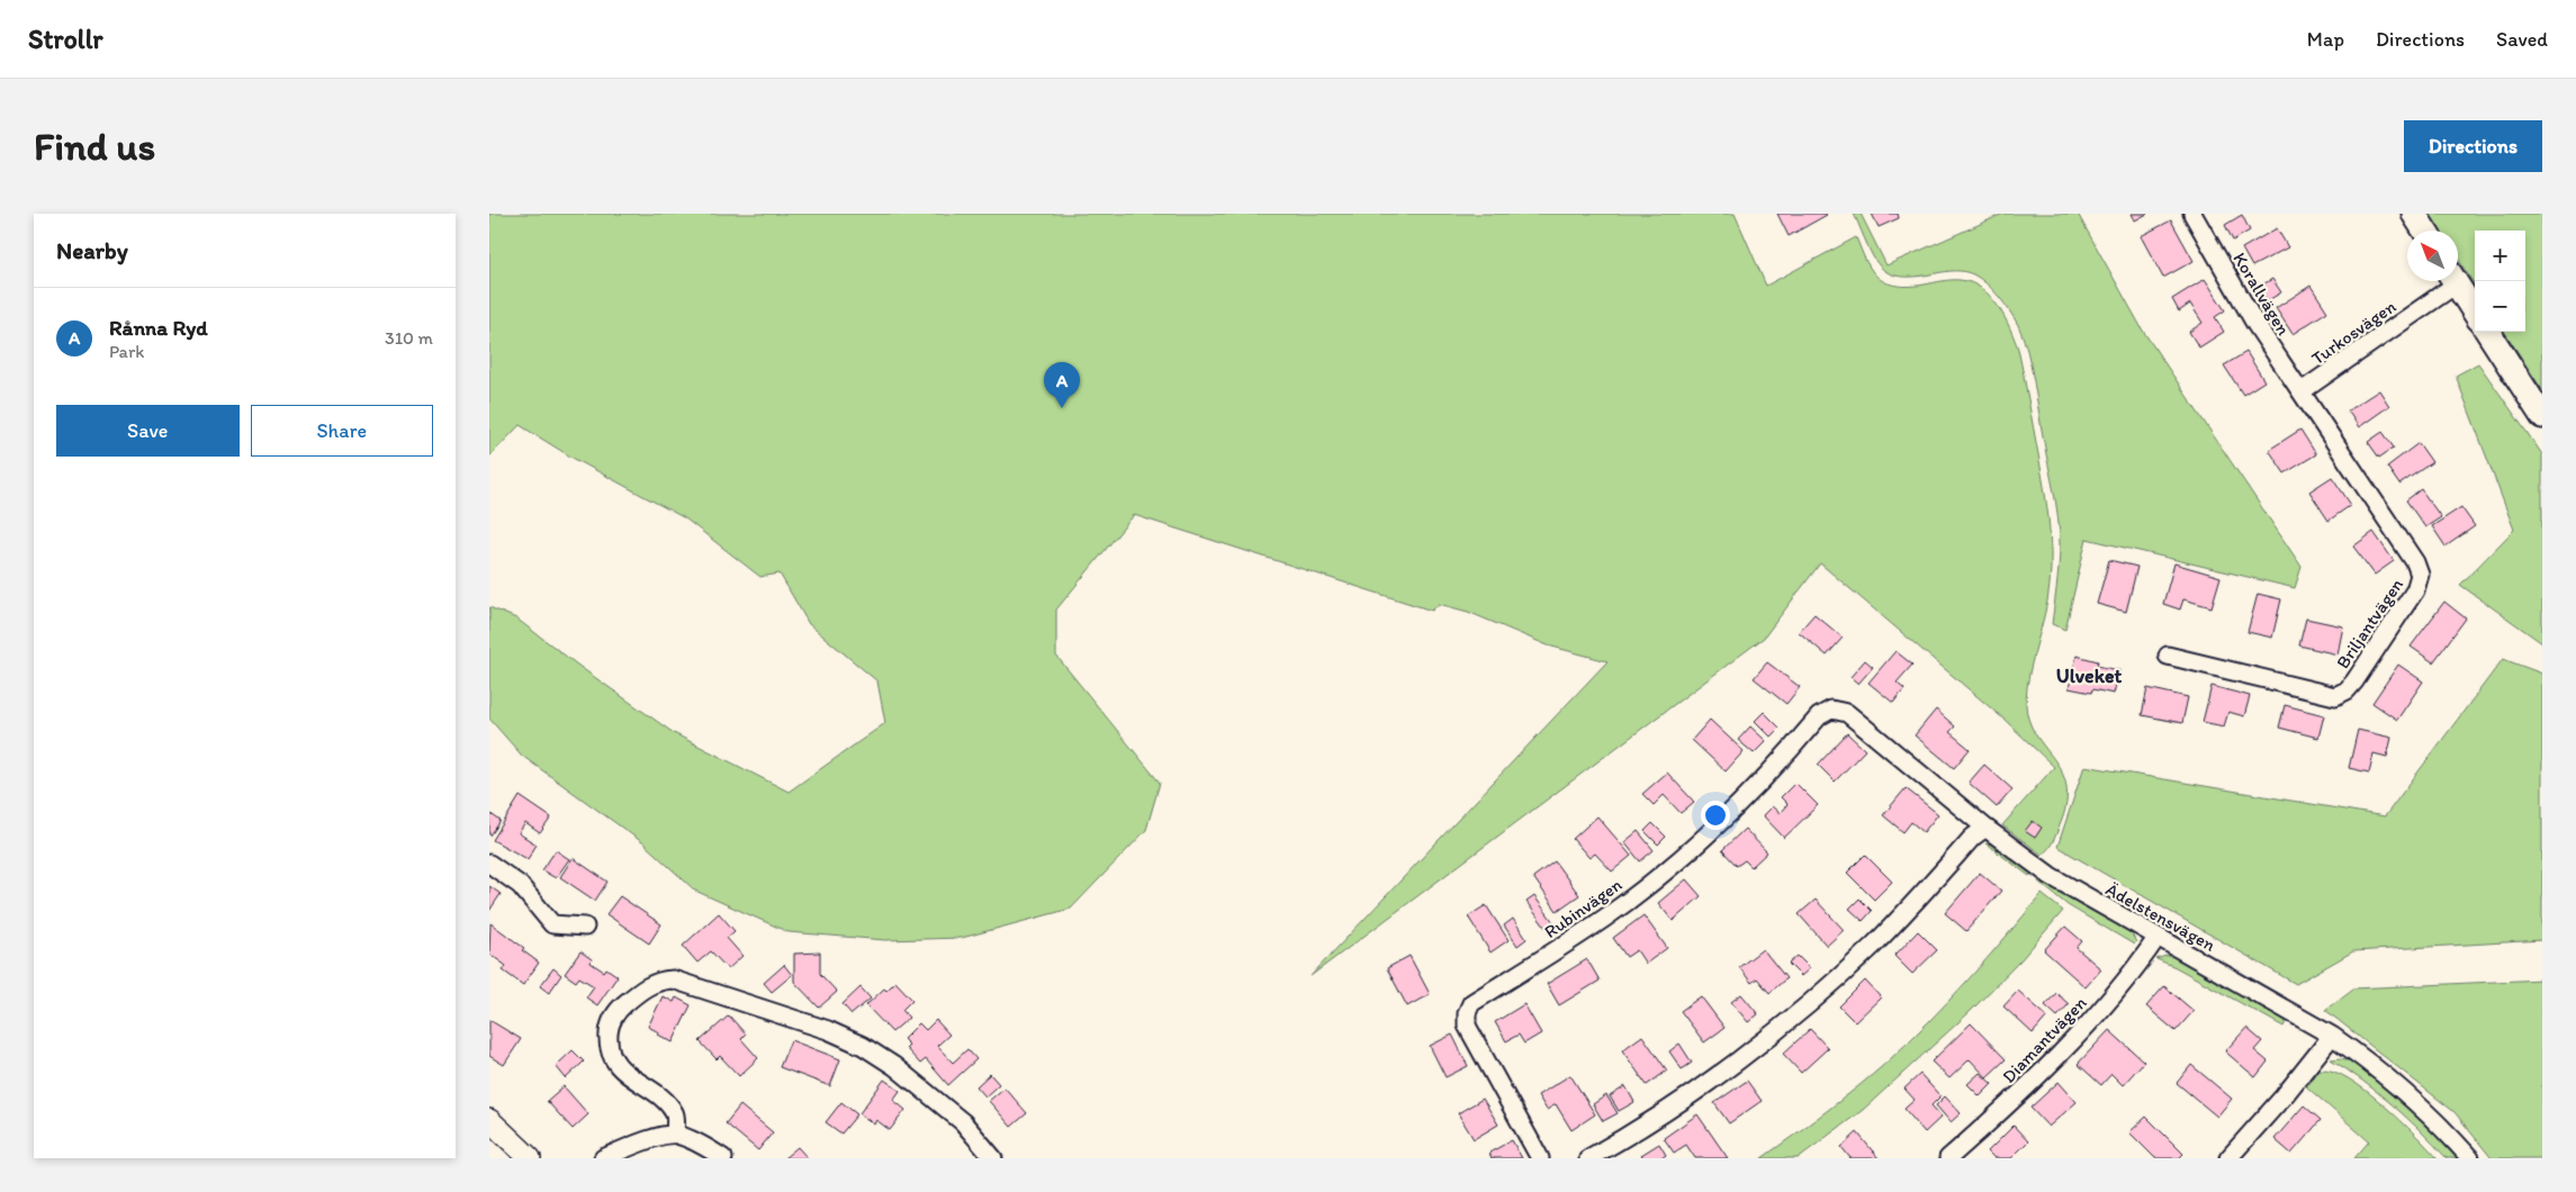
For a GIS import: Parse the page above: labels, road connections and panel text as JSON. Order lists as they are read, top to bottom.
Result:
{
  "streets": {
    "street": [
      "Korallvägen",
      "Turkosvägen",
      "Briljantvägen",
      "Rubinvägen",
      "Ädelstensvägen",
      "Diamantvägen"
    ]
  },
  "crossings": [
    ["Korallvägen", "Turkosvägen"],
    ["Korallvägen", "Briljantvägen"],
    ["Turkosvägen", "Briljantvägen"],
    ["Rubinvägen", "Ädelstensvägen"],
    ["Ädelstensvägen", "Diamantvägen"]
  ],
  "districts": ["Ulveket"],
  "north": "top left",
  "page": {
    "header": "Strollr",
    "nav": ["Map", "Directions", "Saved"],
    "buttons": [
      "Directions",
      ["Save", "Share"]
    ],
    "title": "Find us",
    "heading": "Nearby",
    "map_buttons": ["+", "−"],
    "list": [
      {
        "mark": "A",
        "name": "Rånna Ryd",
        "note": "Park",
        "value": "310 m"
      }
    ],
    "pins": "A"
  }
}
